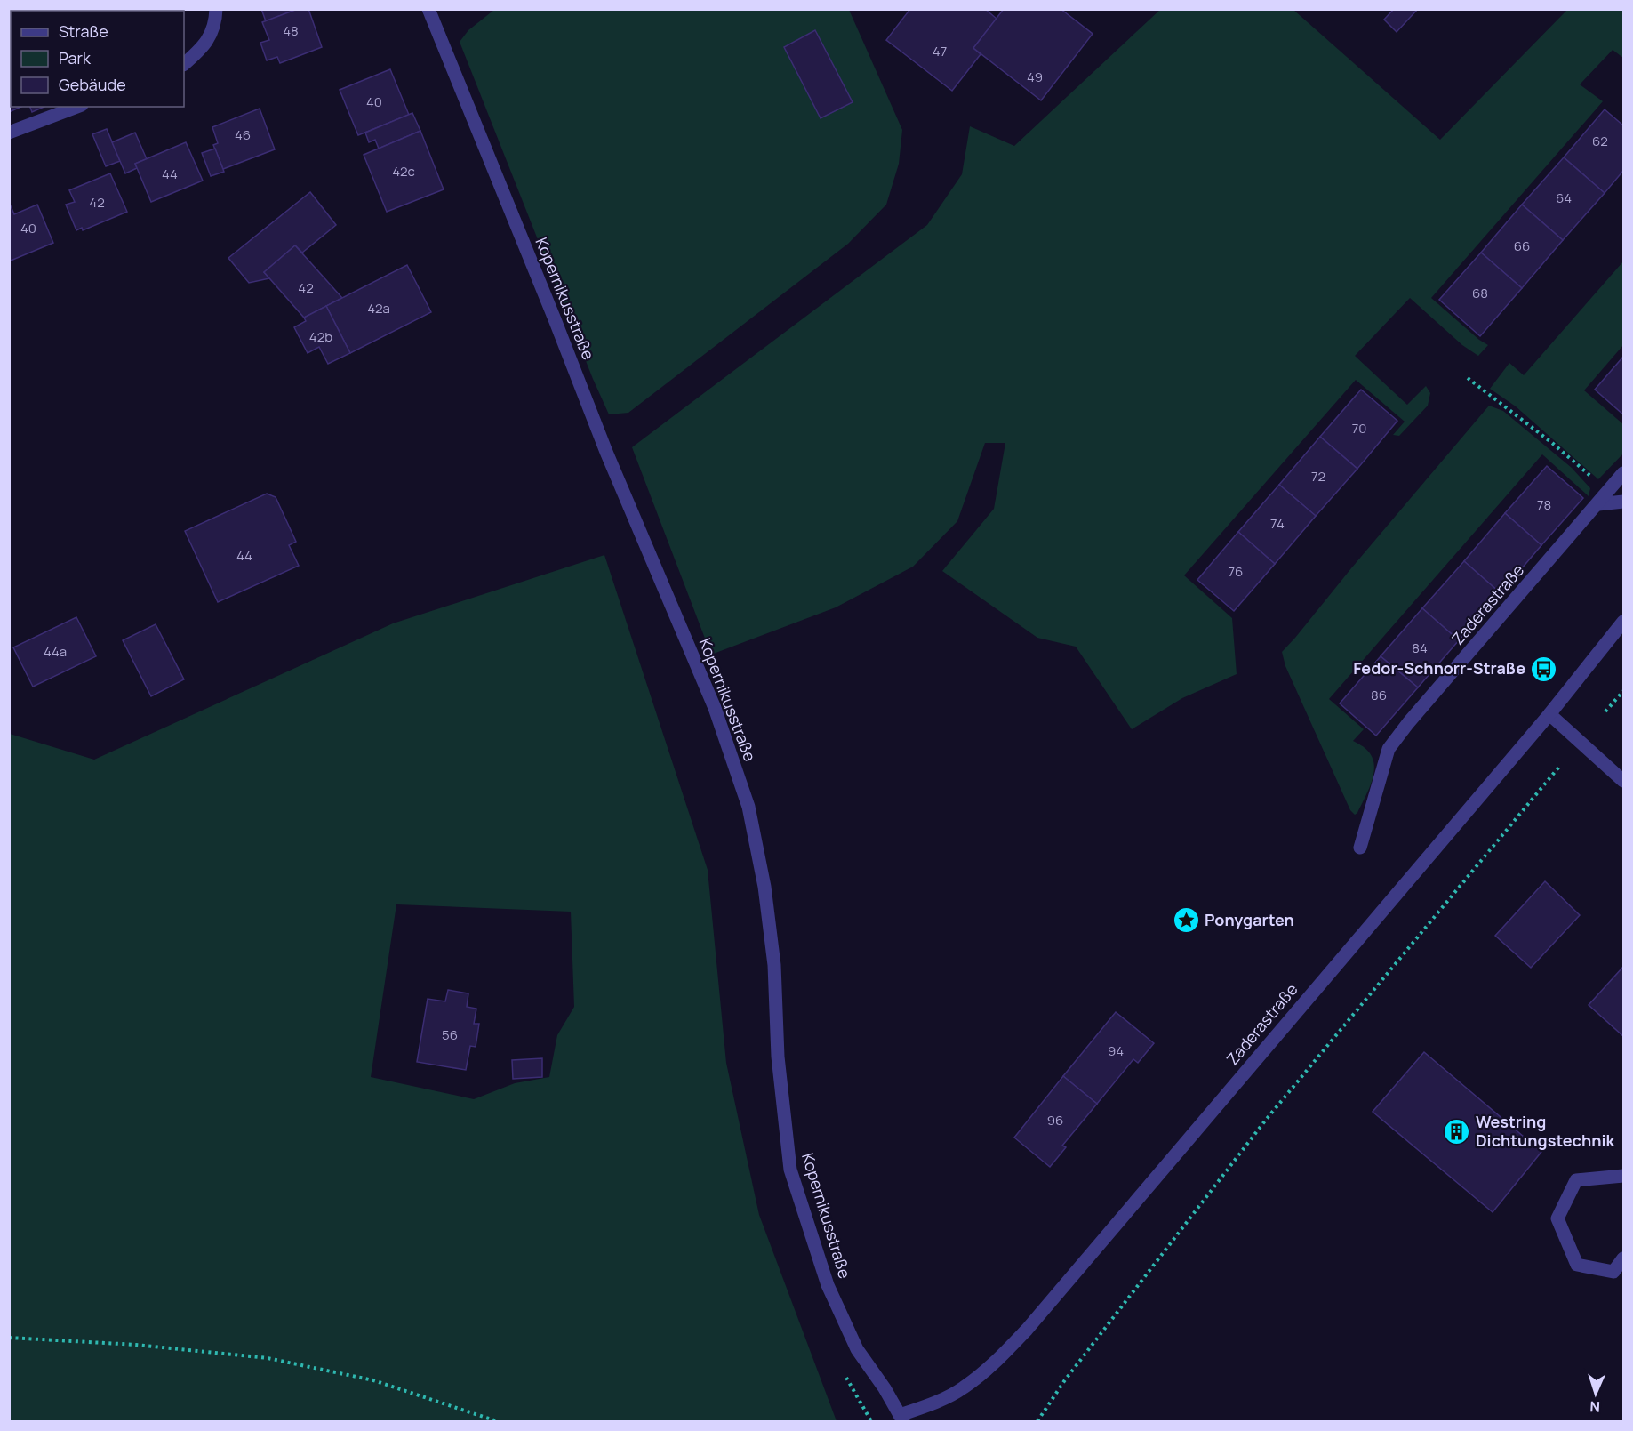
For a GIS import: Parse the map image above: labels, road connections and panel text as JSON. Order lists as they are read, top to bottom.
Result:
{
  "streets": {
    "street": ["Kopernikusstraße", "Zaderastraße"]
  },
  "crossings": [
    ["Kopernikusstraße", "Zaderastraße"]
  ],
  "places": {
    "bus stop": ["Fedor-Schnorr-Straße"],
    "place": ["Ponygarten"],
    "building": ["Westring Dichtungstechnik"]
  },
  "house_numbers": [
    "48",
    "47",
    "49",
    "40",
    "46",
    "62",
    "42c",
    "44",
    "64",
    "42",
    "40",
    "66",
    "42",
    "68",
    "42a",
    "42b",
    "70",
    "72",
    "78",
    "74",
    "44",
    "76",
    "84",
    "44a",
    "86",
    "56",
    "94",
    "96"
  ],
  "legend": ["Straße", "Park", "Gebäude"],
  "north": "bottom"
}
